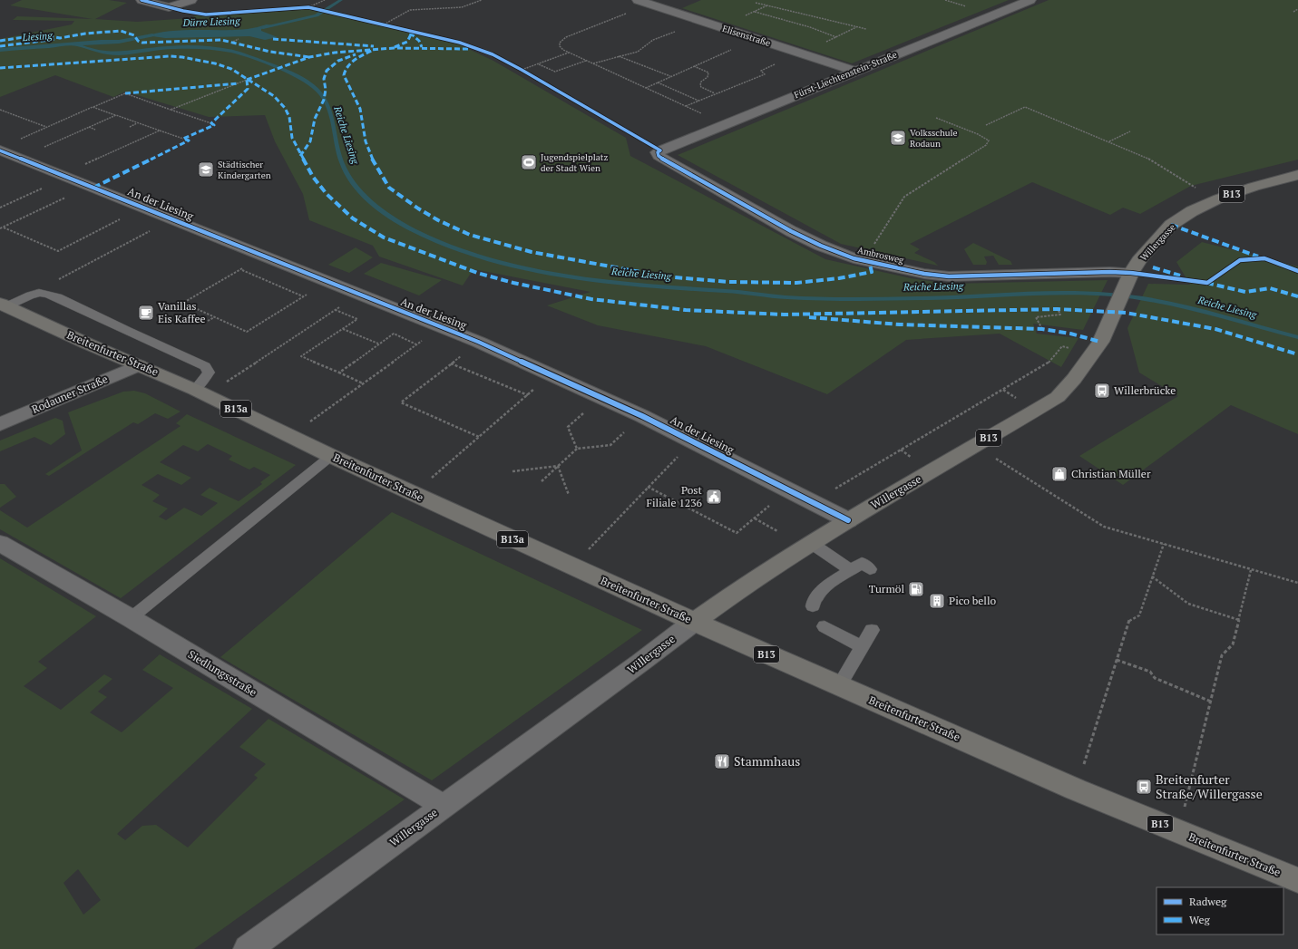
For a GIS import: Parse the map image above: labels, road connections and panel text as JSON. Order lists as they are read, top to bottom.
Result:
{
  "streets": {
    "main road": [
      "B13",
      "Willergasse",
      "Breitenfurter Straße",
      "B13a"
    ],
    "street": [
      "Elisenstraße",
      "Fürst-Liechtenstein-Straße",
      "An der Liesing",
      "Ambrosweg",
      "Rodauner Straße",
      "Siedlungsstraße"
    ]
  },
  "crossings": [
    ["Elisenstraße", "Fürst-Liechtenstein-Straße"],
    ["Fürst-Liechtenstein-Straße", "Ambrosweg"],
    ["An der Liesing", "Willergasse"],
    ["Willergasse", "Ambrosweg"],
    ["Willergasse", "Breitenfurter Straße"],
    ["Willergasse", "Siedlungsstraße"],
    ["Breitenfurter Straße", "Rodauner Straße"]
  ],
  "water": ["Dürre Liesing", "Liesing", "Reiche Liesing"],
  "places": {
    "school or university": ["Volksschule Rodaun", "Städtischer Kindergarten"],
    "sports": ["Jugendspielplatz der Stadt Wien"],
    "cafe": ["Vanillas Eis Kaffee"],
    "bus stop": ["Willerbrücke", "Breitenfurter Straße/Willergasse"],
    "shop": ["Christian Müller"],
    "public building": ["Post Filiale 1236"],
    "fuel station": ["Turmöl"],
    "building": ["Pico bello"],
    "restaurant": ["Stammhaus"]
  },
  "legend": ["Radweg", "Weg"]
}
